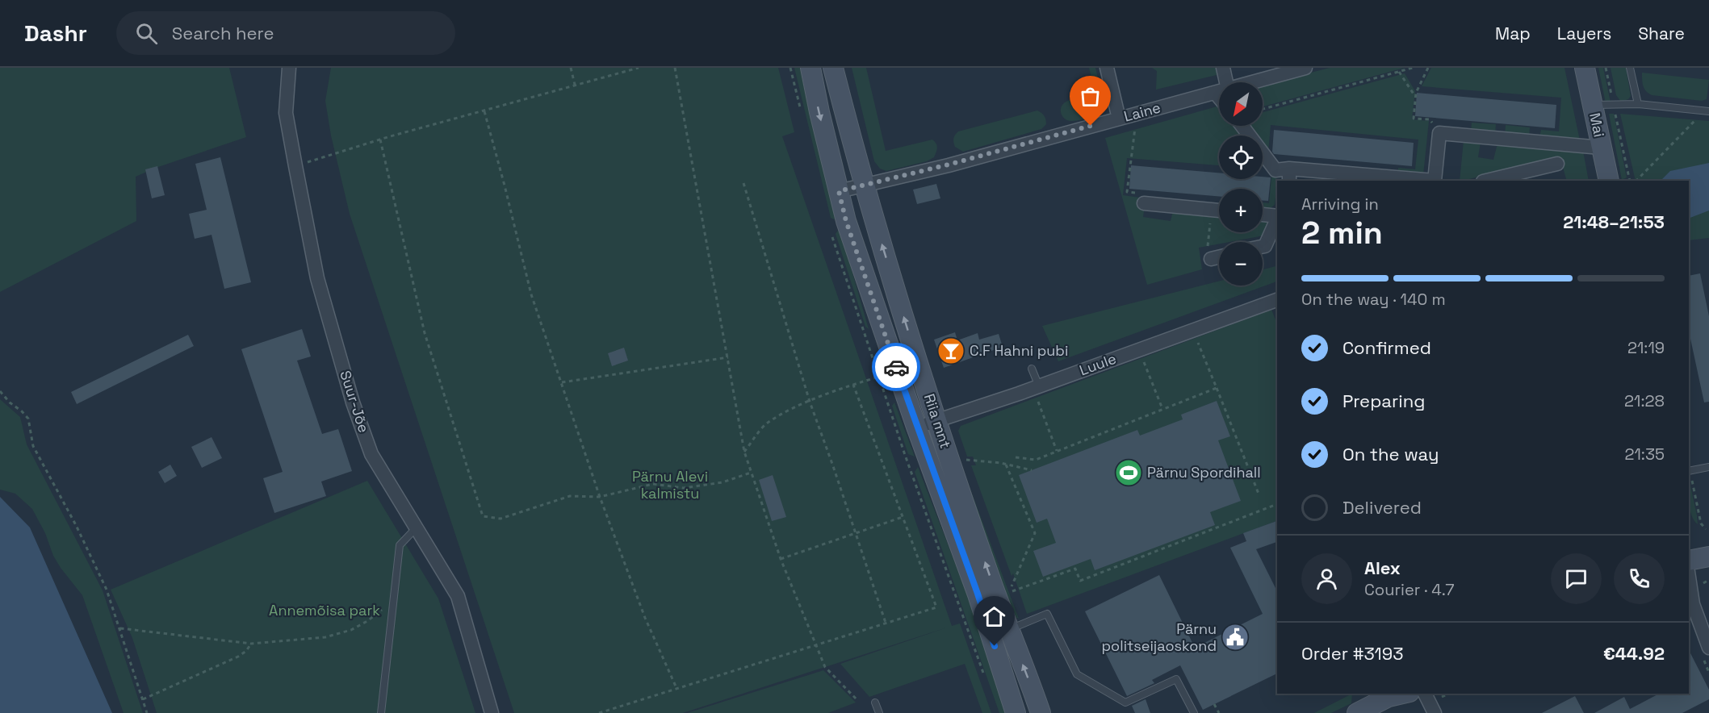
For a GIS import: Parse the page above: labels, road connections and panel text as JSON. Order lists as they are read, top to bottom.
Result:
{
  "streets": {
    "main road": ["Mai", "Riia mnt"],
    "street": ["Laine", "Luule", "Suur-Jõe"]
  },
  "crossings": [
    ["Laine", "Riia mnt"],
    ["Luule", "Riia mnt"]
  ],
  "parks": ["Pärnu Alevi kalmistu", "Annemõisa park"],
  "places": {
    "bar": ["C.F Hahni pubi"],
    "sports": ["Pärnu Spordihall"],
    "public building": ["Pärnu politseijaoskond"]
  },
  "north": "bottom left",
  "page": {
    "header": "Dashr",
    "search": "Search here",
    "nav": ["Map", "Layers", "Share"],
    "map_buttons": ["+", "−"],
    "heading": ["2 min", "Arriving in", "21:48–21:53"],
    "panel": [
      "Alex",
      "Courier · 4.7",
      "Order #3193",
      "€44.92"
    ],
    "bar": "On the way · 140 m",
    "list": [
      ["Confirmed", "21:19"],
      ["Preparing", "21:28"],
      ["On the way", "21:35"],
      "Delivered"
    ]
  }
}
